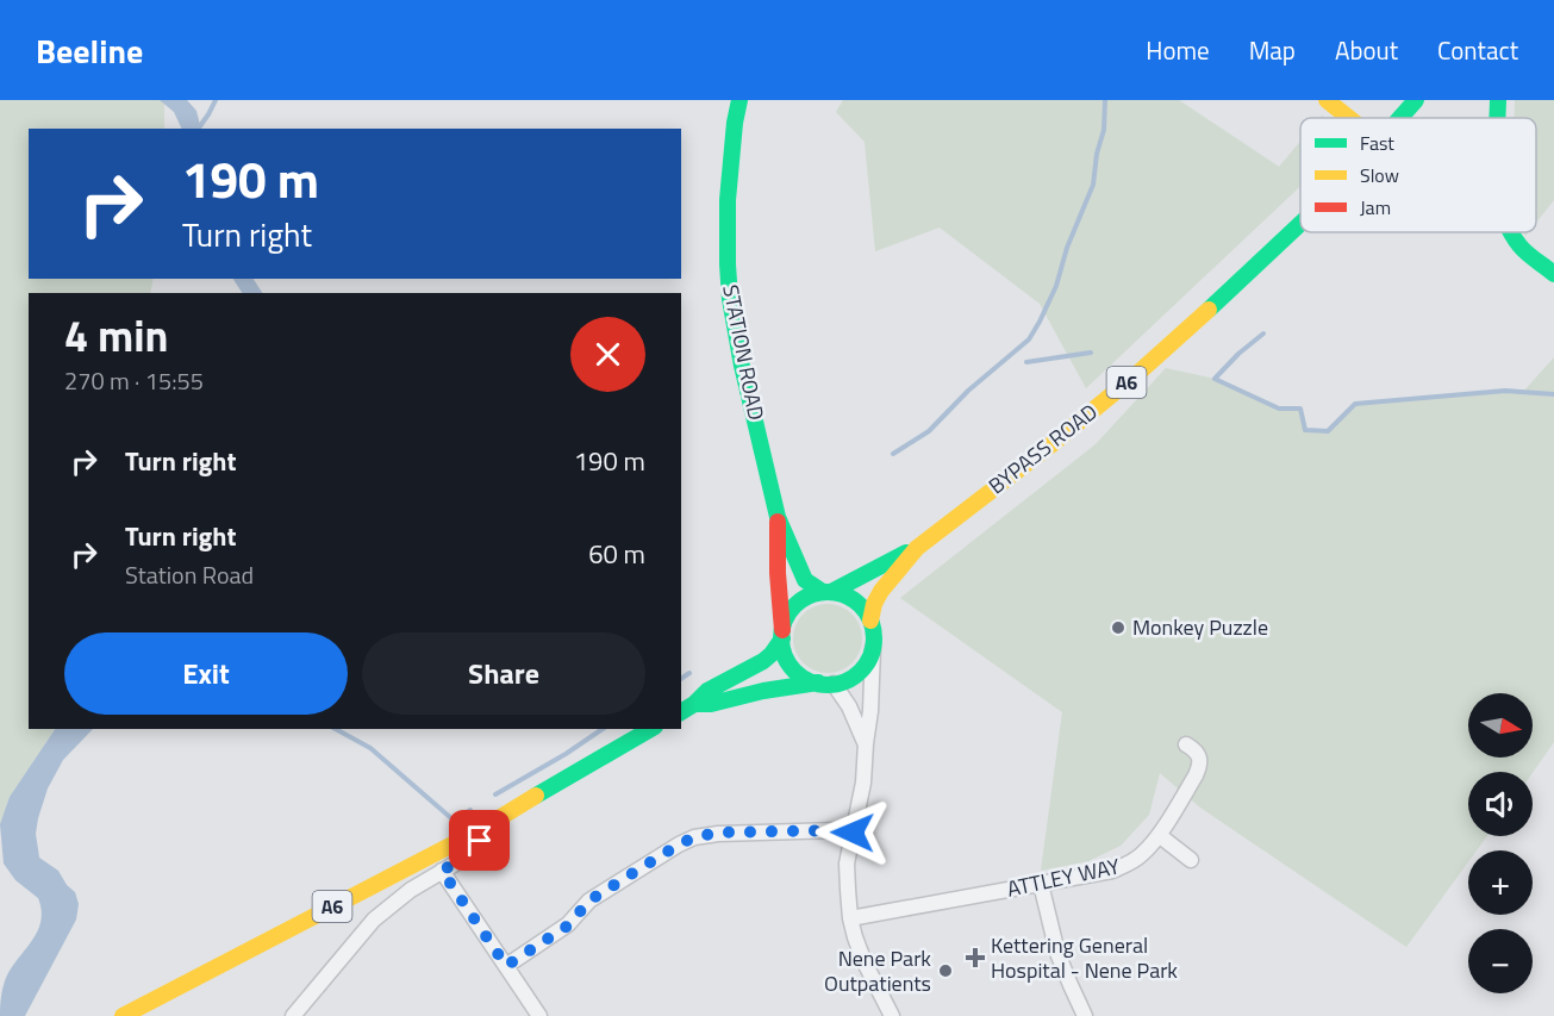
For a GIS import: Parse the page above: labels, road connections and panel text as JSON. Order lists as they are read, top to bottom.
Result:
{
  "streets": {
    "main road": ["STATION ROAD", "A6", "BYPASS ROAD"],
    "street": ["ATTLEY WAY"]
  },
  "crossings": [
    ["STATION ROAD", "BYPASS ROAD"]
  ],
  "places": {
    "other": ["Monkey Puzzle", "Nene Park Outpatients"],
    "health": ["Kettering General Hospital - Nene Park"]
  },
  "legend": ["Fast", "Slow", "Jam"],
  "north": "right",
  "page": {
    "header": "Beeline",
    "nav": [
      "Home",
      "Map",
      "About",
      "Contact"
    ],
    "turn": ["190 m", "Turn right"],
    "heading": ["4 min", "270 m · 15:55"],
    "list": [
      {
        "name": "Turn right",
        "value": "190 m"
      },
      {
        "name": "Turn right",
        "note": "Station Road",
        "value": "60 m"
      }
    ],
    "buttons": ["Exit", "Share"],
    "map_buttons": ["+", "−"]
  }
}
